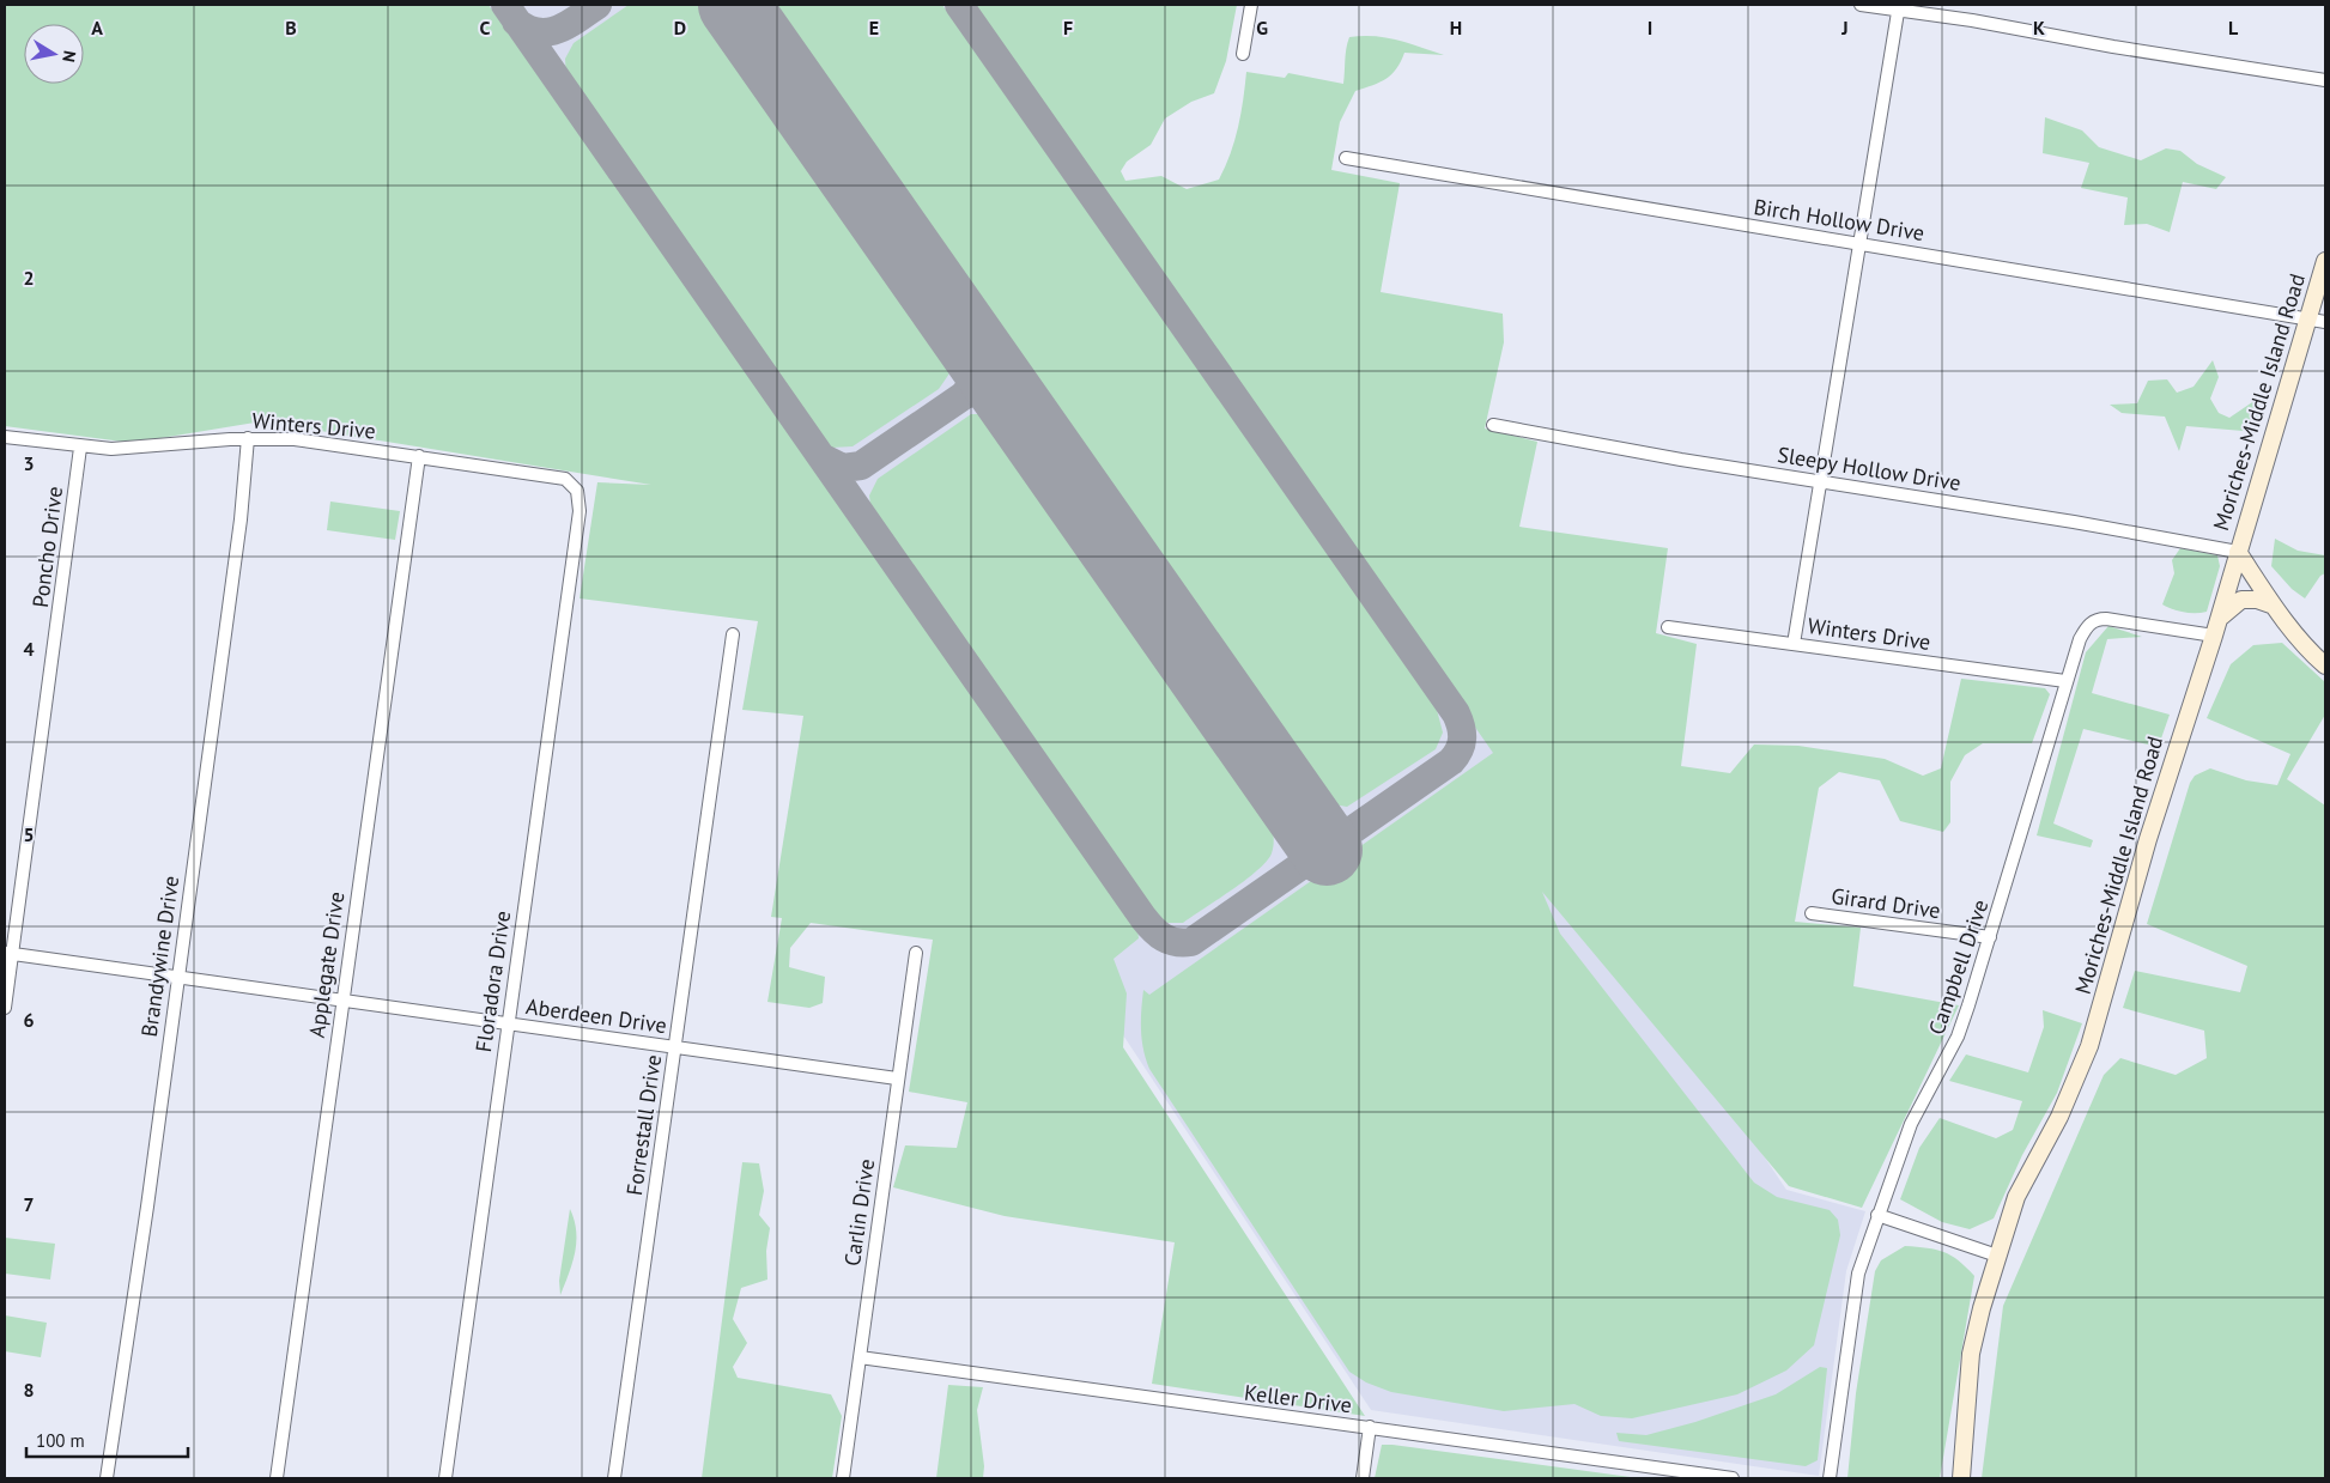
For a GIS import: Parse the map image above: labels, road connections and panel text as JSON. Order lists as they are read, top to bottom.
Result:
{
  "streets": {
    "main road": ["Moriches-Middle Island Road"],
    "street": [
      "Birch Hollow Drive",
      "Winters Drive",
      "Sleepy Hollow Drive",
      "Poncho Drive",
      "Girard Drive",
      "Brandywine Drive",
      "Applegate Drive",
      "Campbell Drive",
      "Floradora Drive",
      "Aberdeen Drive",
      "Forrestall Drive",
      "Carlin Drive",
      "Keller Drive"
    ]
  },
  "crossings": [
    ["Birch Hollow Drive", "Moriches-Middle Island Road"],
    ["Moriches-Middle Island Road", "Sleepy Hollow Drive"],
    ["Moriches-Middle Island Road", "Campbell Drive"],
    ["Winters Drive", "Poncho Drive"],
    ["Winters Drive", "Brandywine Drive"],
    ["Winters Drive", "Applegate Drive"],
    ["Winters Drive", "Campbell Drive"],
    ["Winters Drive", "Floradora Drive"],
    ["Poncho Drive", "Aberdeen Drive"],
    ["Girard Drive", "Campbell Drive"],
    ["Brandywine Drive", "Aberdeen Drive"],
    ["Applegate Drive", "Aberdeen Drive"],
    ["Floradora Drive", "Aberdeen Drive"],
    ["Aberdeen Drive", "Forrestall Drive"],
    ["Aberdeen Drive", "Carlin Drive"],
    ["Carlin Drive", "Keller Drive"]
  ],
  "scale_bar": "100 m",
  "north": "right",
  "grid": {
    "columns": [
      "A",
      "B",
      "C",
      "D",
      "E",
      "F",
      "G",
      "H",
      "I",
      "J",
      "K",
      "L"
    ],
    "rows": [
      "2",
      "3",
      "4",
      "5",
      "6",
      "7",
      "8"
    ]
  }
}
